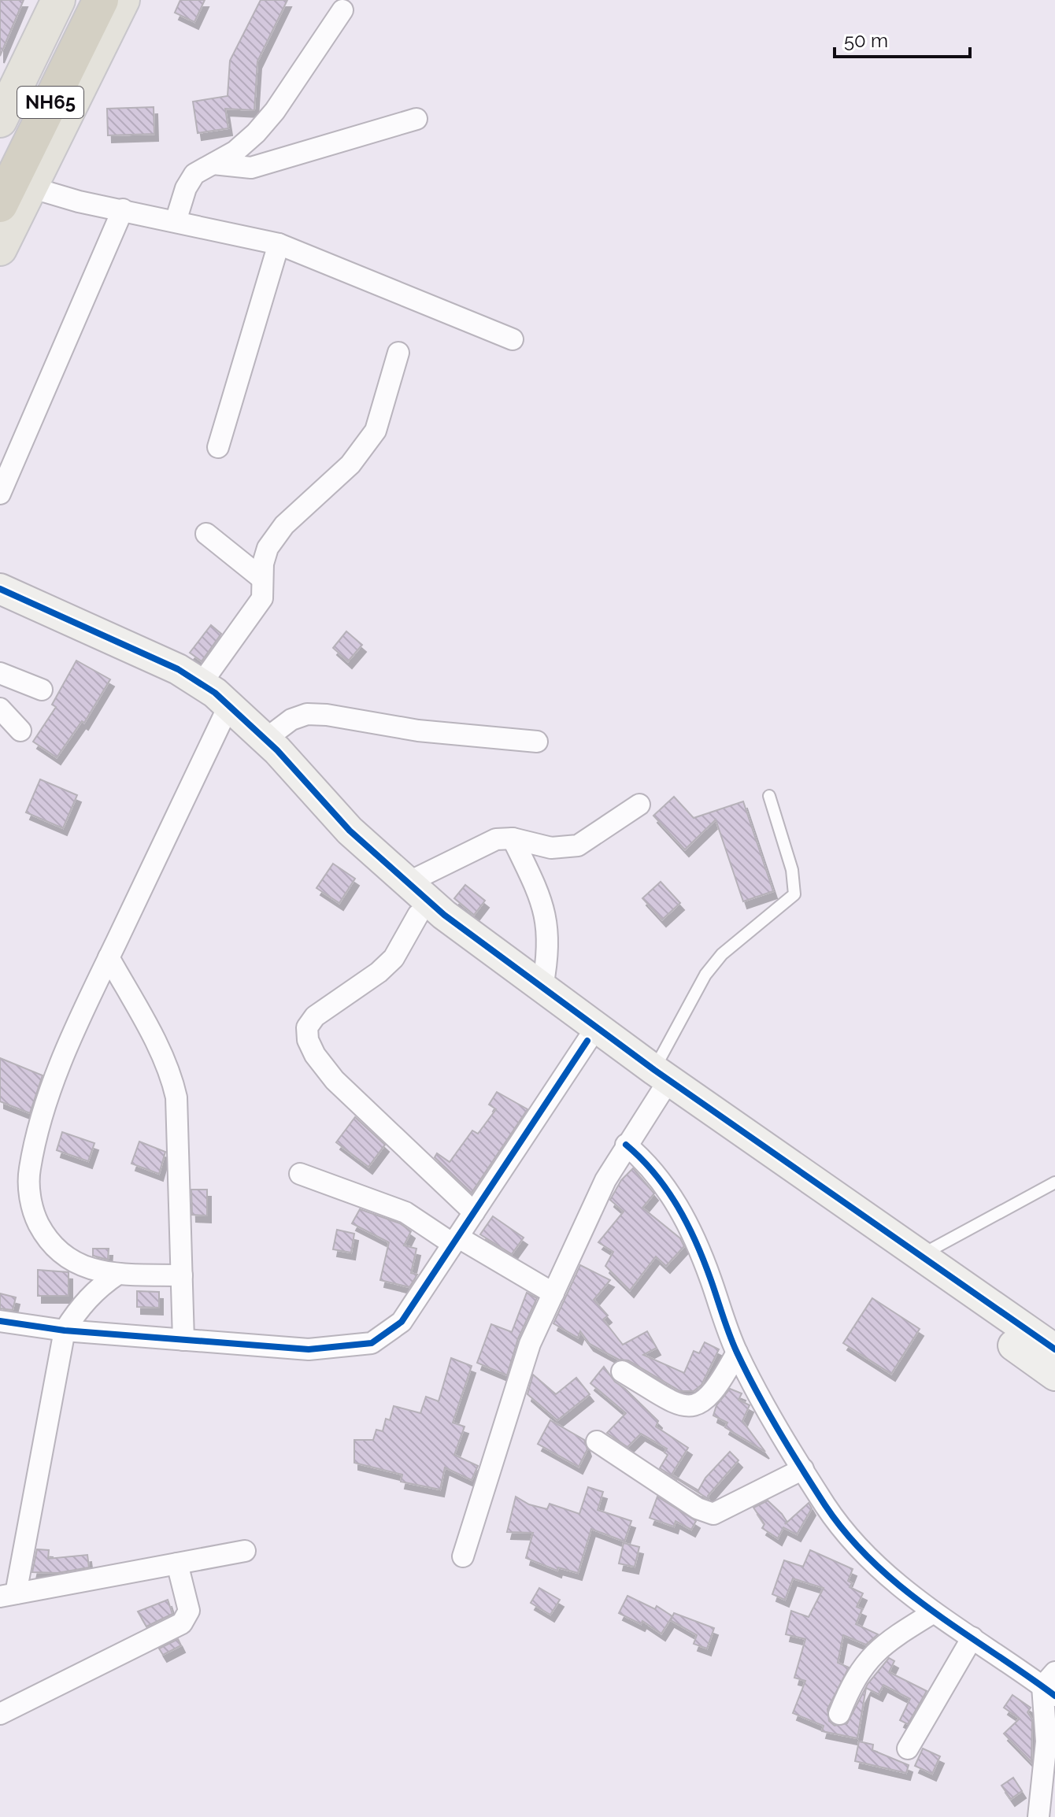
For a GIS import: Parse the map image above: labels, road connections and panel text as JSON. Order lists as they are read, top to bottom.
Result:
{
  "streets": {
    "highway": ["NH65"]
  },
  "scale_bar": "50 m"
}
